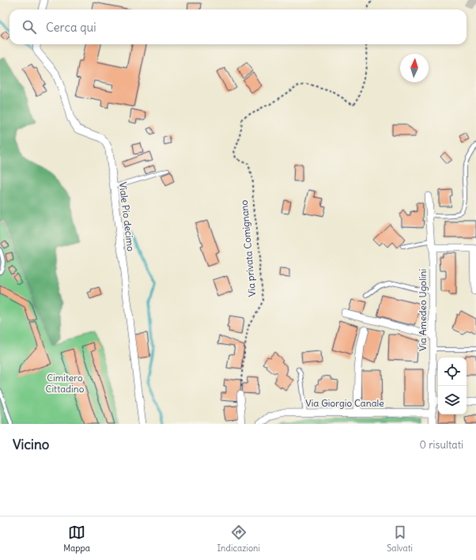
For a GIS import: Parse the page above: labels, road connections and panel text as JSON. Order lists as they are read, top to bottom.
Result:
{
  "streets": {
    "street": ["Viale Pio decimo", "Via Amedeo Ugolini", "Via Giorgio Canale"],
    "path": ["Via privata Comignano"]
  },
  "crossings": [
    ["Via Amedeo Ugolini", "Via Giorgio Canale"]
  ],
  "parks": ["Cimitero Cittadino"],
  "north": "top",
  "page": {
    "search": "Cerca qui",
    "heading": ["Vicino", "0 risultati"],
    "nav": ["Mappa", "Indicazioni", "Salvati"]
  }
}
